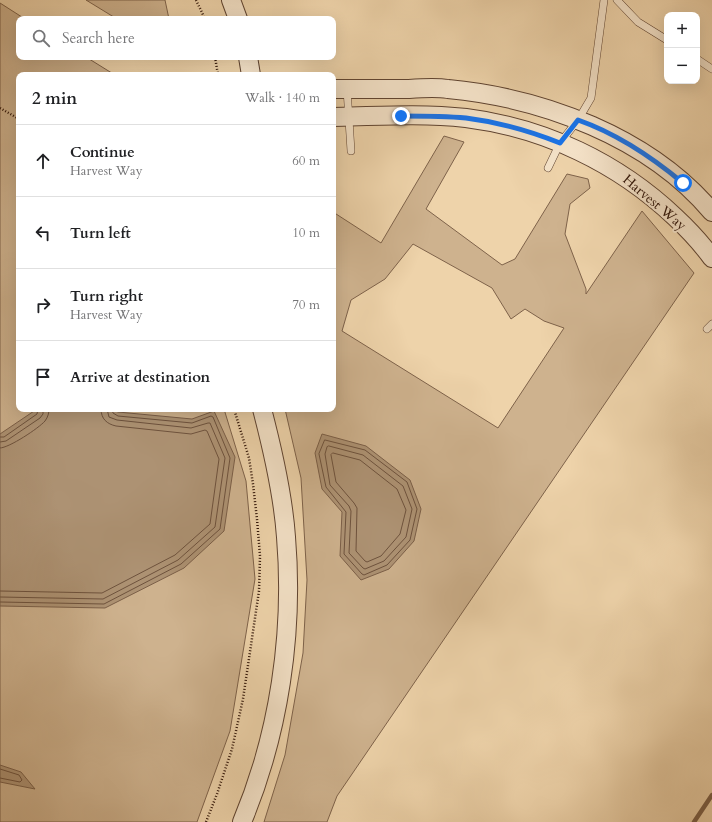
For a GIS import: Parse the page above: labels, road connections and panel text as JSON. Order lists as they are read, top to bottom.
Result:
{
  "streets": {
    "street": ["Harvest Way"]
  },
  "page": {
    "map_buttons": ["+", "−"],
    "search": "Search here",
    "heading": ["2 min", "Walk · 140 m"],
    "list": [
      ["Continue", "Harvest Way", "60 m"],
      ["Turn left", "10 m"],
      ["Turn right", "Harvest Way", "70 m"],
      "Arrive at destination"
    ]
  }
}
